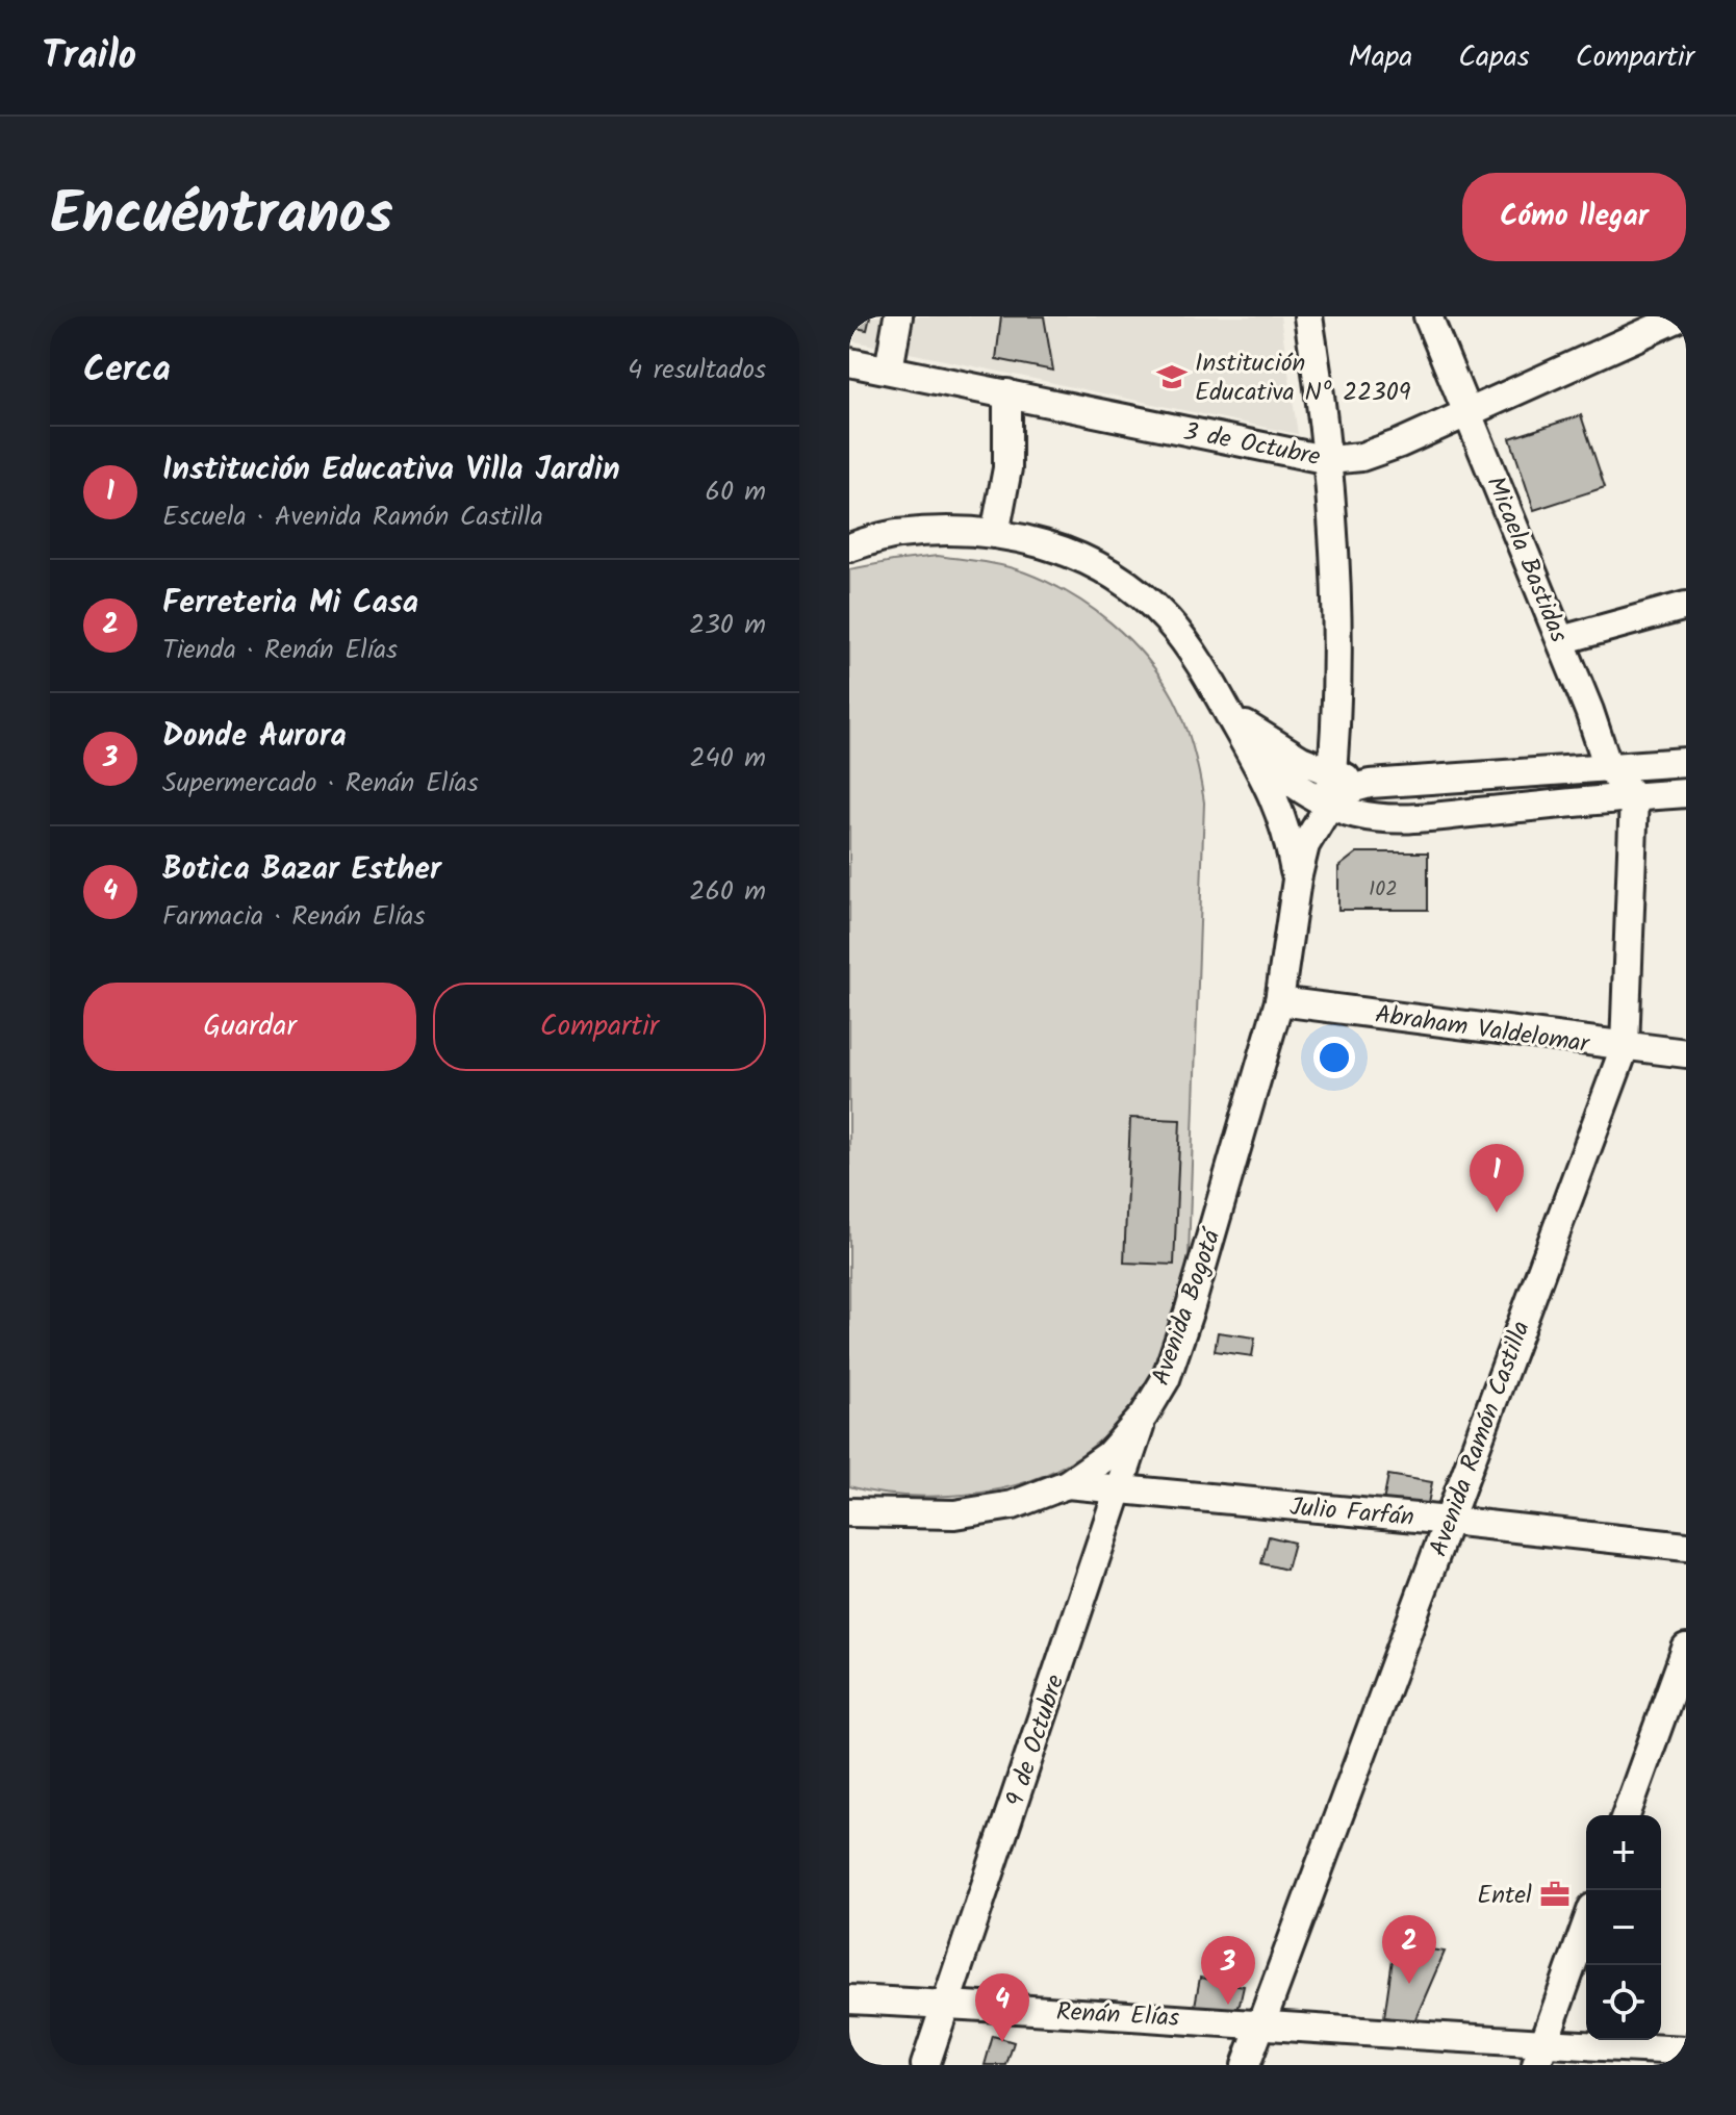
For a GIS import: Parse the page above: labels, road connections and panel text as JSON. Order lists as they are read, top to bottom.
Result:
{
  "streets": {
    "street": [
      "3 de Octubre",
      "Micaela Bastidas",
      "Abraham Valdelomar",
      "Avenida Bogotá",
      "Avenida Ramón Castilla",
      "Julio Farfán",
      "9 de Octubre",
      "Renán Elías"
    ]
  },
  "crossings": [
    ["3 de Octubre", "Micaela Bastidas"],
    ["Micaela Bastidas", "Avenida Ramón Castilla"],
    ["Abraham Valdelomar", "Avenida Bogotá"],
    ["Abraham Valdelomar", "Avenida Ramón Castilla"],
    ["Avenida Bogotá", "Julio Farfán"],
    ["Avenida Bogotá", "9 de Octubre"],
    ["Avenida Ramón Castilla", "Julio Farfán"],
    ["Avenida Ramón Castilla", "Renán Elías"],
    ["Julio Farfán", "9 de Octubre"],
    ["9 de Octubre", "Renán Elías"]
  ],
  "places": {
    "school or university": ["Institución Educativa Nº 22309"],
    "office": ["Entel"]
  },
  "house_numbers": ["102"],
  "page": {
    "header": "Trailo",
    "nav": ["Mapa", "Capas", "Compartir"],
    "title": "Encuéntranos",
    "buttons": [
      "Cómo llegar",
      ["Guardar", "Compartir"]
    ],
    "heading": ["Cerca", "4 resultados"],
    "list": [
      {
        "mark": "1",
        "name": "Institución Educativa Villa Jardin",
        "note": "Escuela · Avenida Ramón Castilla",
        "value": "60 m"
      },
      {
        "mark": "2",
        "name": "Ferreteria Mi Casa",
        "note": "Tienda · Renán Elías",
        "value": "230 m"
      },
      {
        "mark": "3",
        "name": "Donde Aurora",
        "note": "Supermercado · Renán Elías",
        "value": "240 m"
      },
      {
        "mark": "4",
        "name": "Botica Bazar Esther",
        "note": "Farmacia · Renán Elías",
        "value": "260 m"
      }
    ],
    "pins": [
      "1",
      "2",
      "3",
      "4"
    ],
    "map_buttons": ["+", "−"]
  }
}
